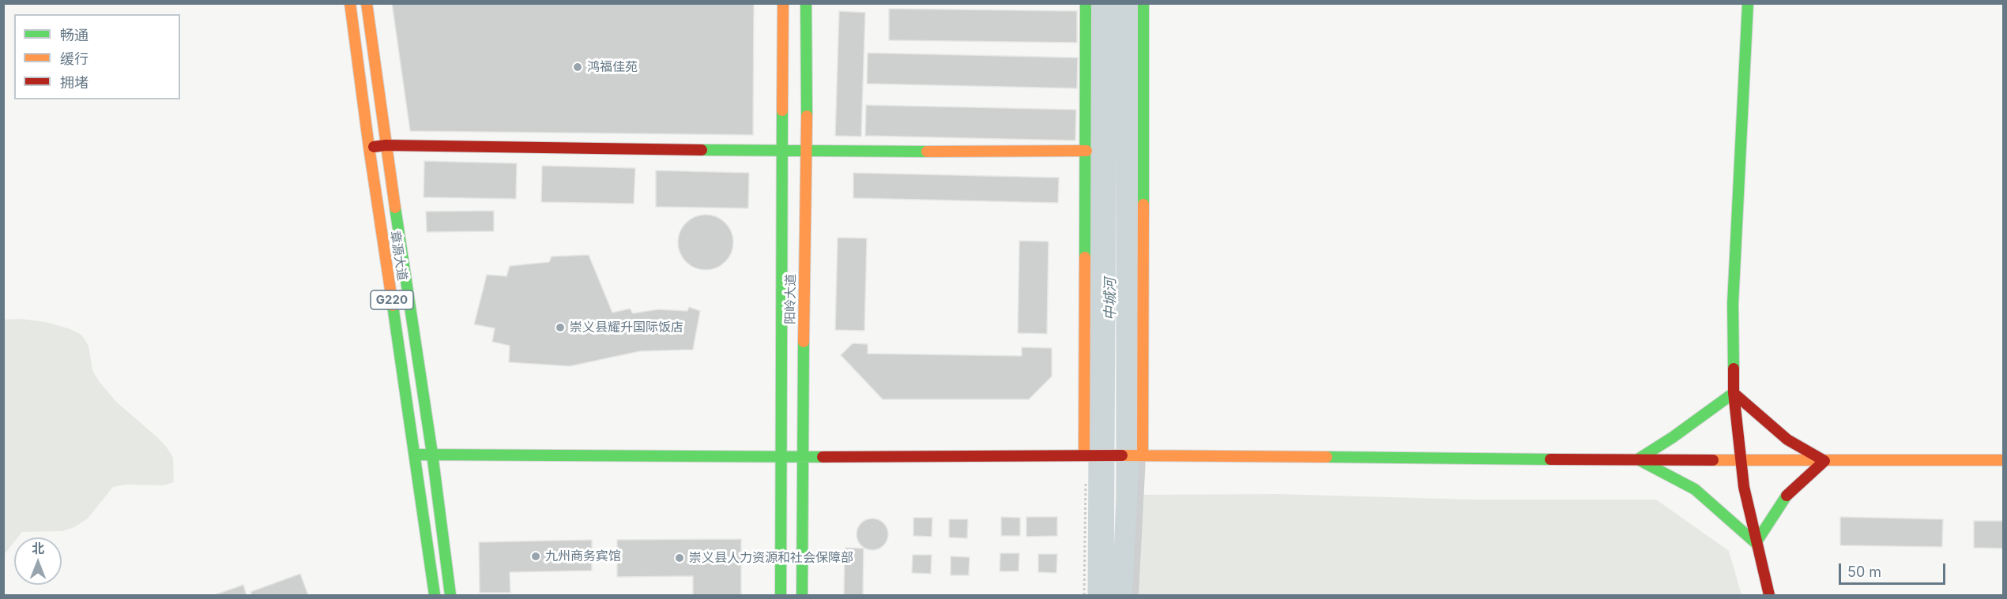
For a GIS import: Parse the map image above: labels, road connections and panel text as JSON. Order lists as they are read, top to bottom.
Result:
{
  "streets": {
    "street": ["章源大道", "阳岭大道", "G220"]
  },
  "water": ["中城河"],
  "places": [
    "鸿福佳苑",
    "崇义县耀升国际饭店",
    "九州商务宾馆",
    "崇义县人力资源和社会保障部"
  ],
  "legend": ["畅通", "缓行", "拥堵"],
  "scale_bar": "50 m",
  "north": "top"
}
